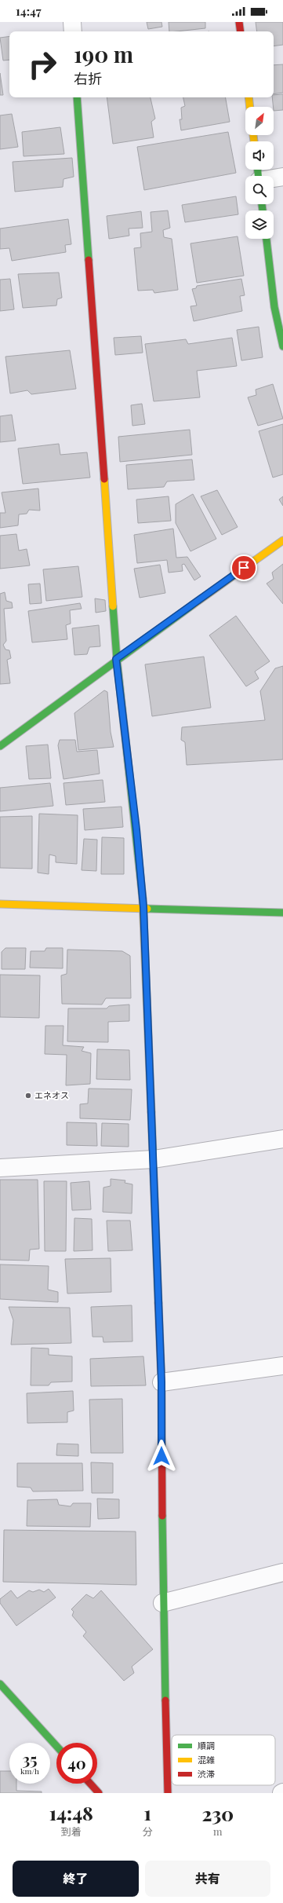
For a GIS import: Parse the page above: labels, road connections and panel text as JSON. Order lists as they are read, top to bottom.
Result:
{
  "places": ["エネオス"],
  "legend": ["順調", "混雑", "渋滞"],
  "north": "top right",
  "page": {
    "status": "14:47",
    "turn": ["190 m", "右折"],
    "speed": "35 km/h",
    "limit": "40",
    "eta": [
      "14:48",
      "到着",
      "1",
      "分",
      "230",
      "m"
    ],
    "buttons": ["終了", "共有"]
  }
}
